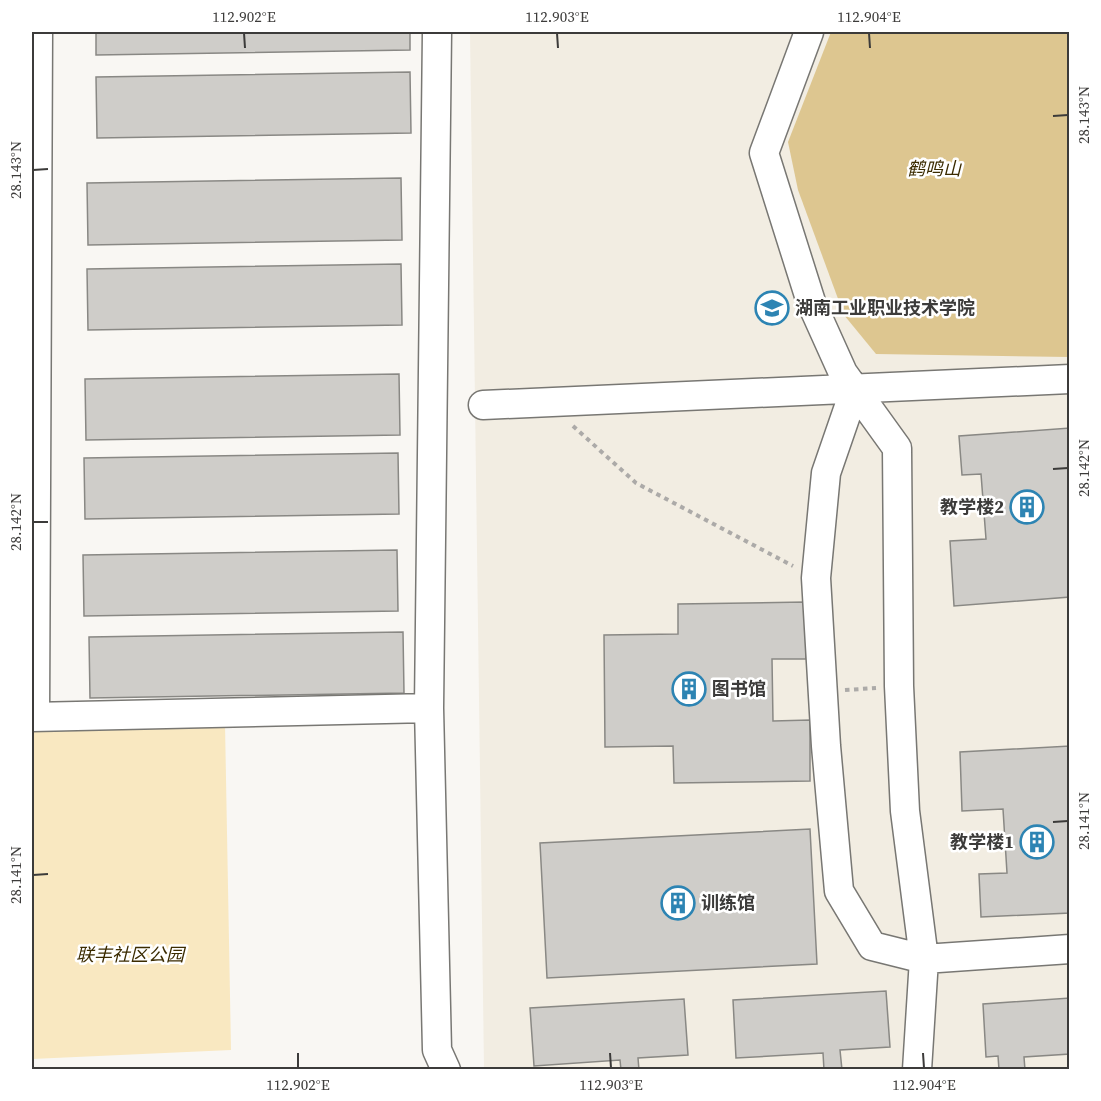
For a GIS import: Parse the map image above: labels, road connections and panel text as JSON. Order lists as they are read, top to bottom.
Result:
{
  "parks": ["鹤鸣山", "联丰社区公园"],
  "places": {
    "school or university": ["湖南工业职业技术学院"],
    "building": [
      "教学楼2",
      "图书馆",
      "教学楼1",
      "训练馆"
    ]
  },
  "coordinates": [
    "112.902°E",
    "112.903°E",
    "112.904°E",
    "28.143°N",
    "28.142°N",
    "28.141°N"
  ]
}
